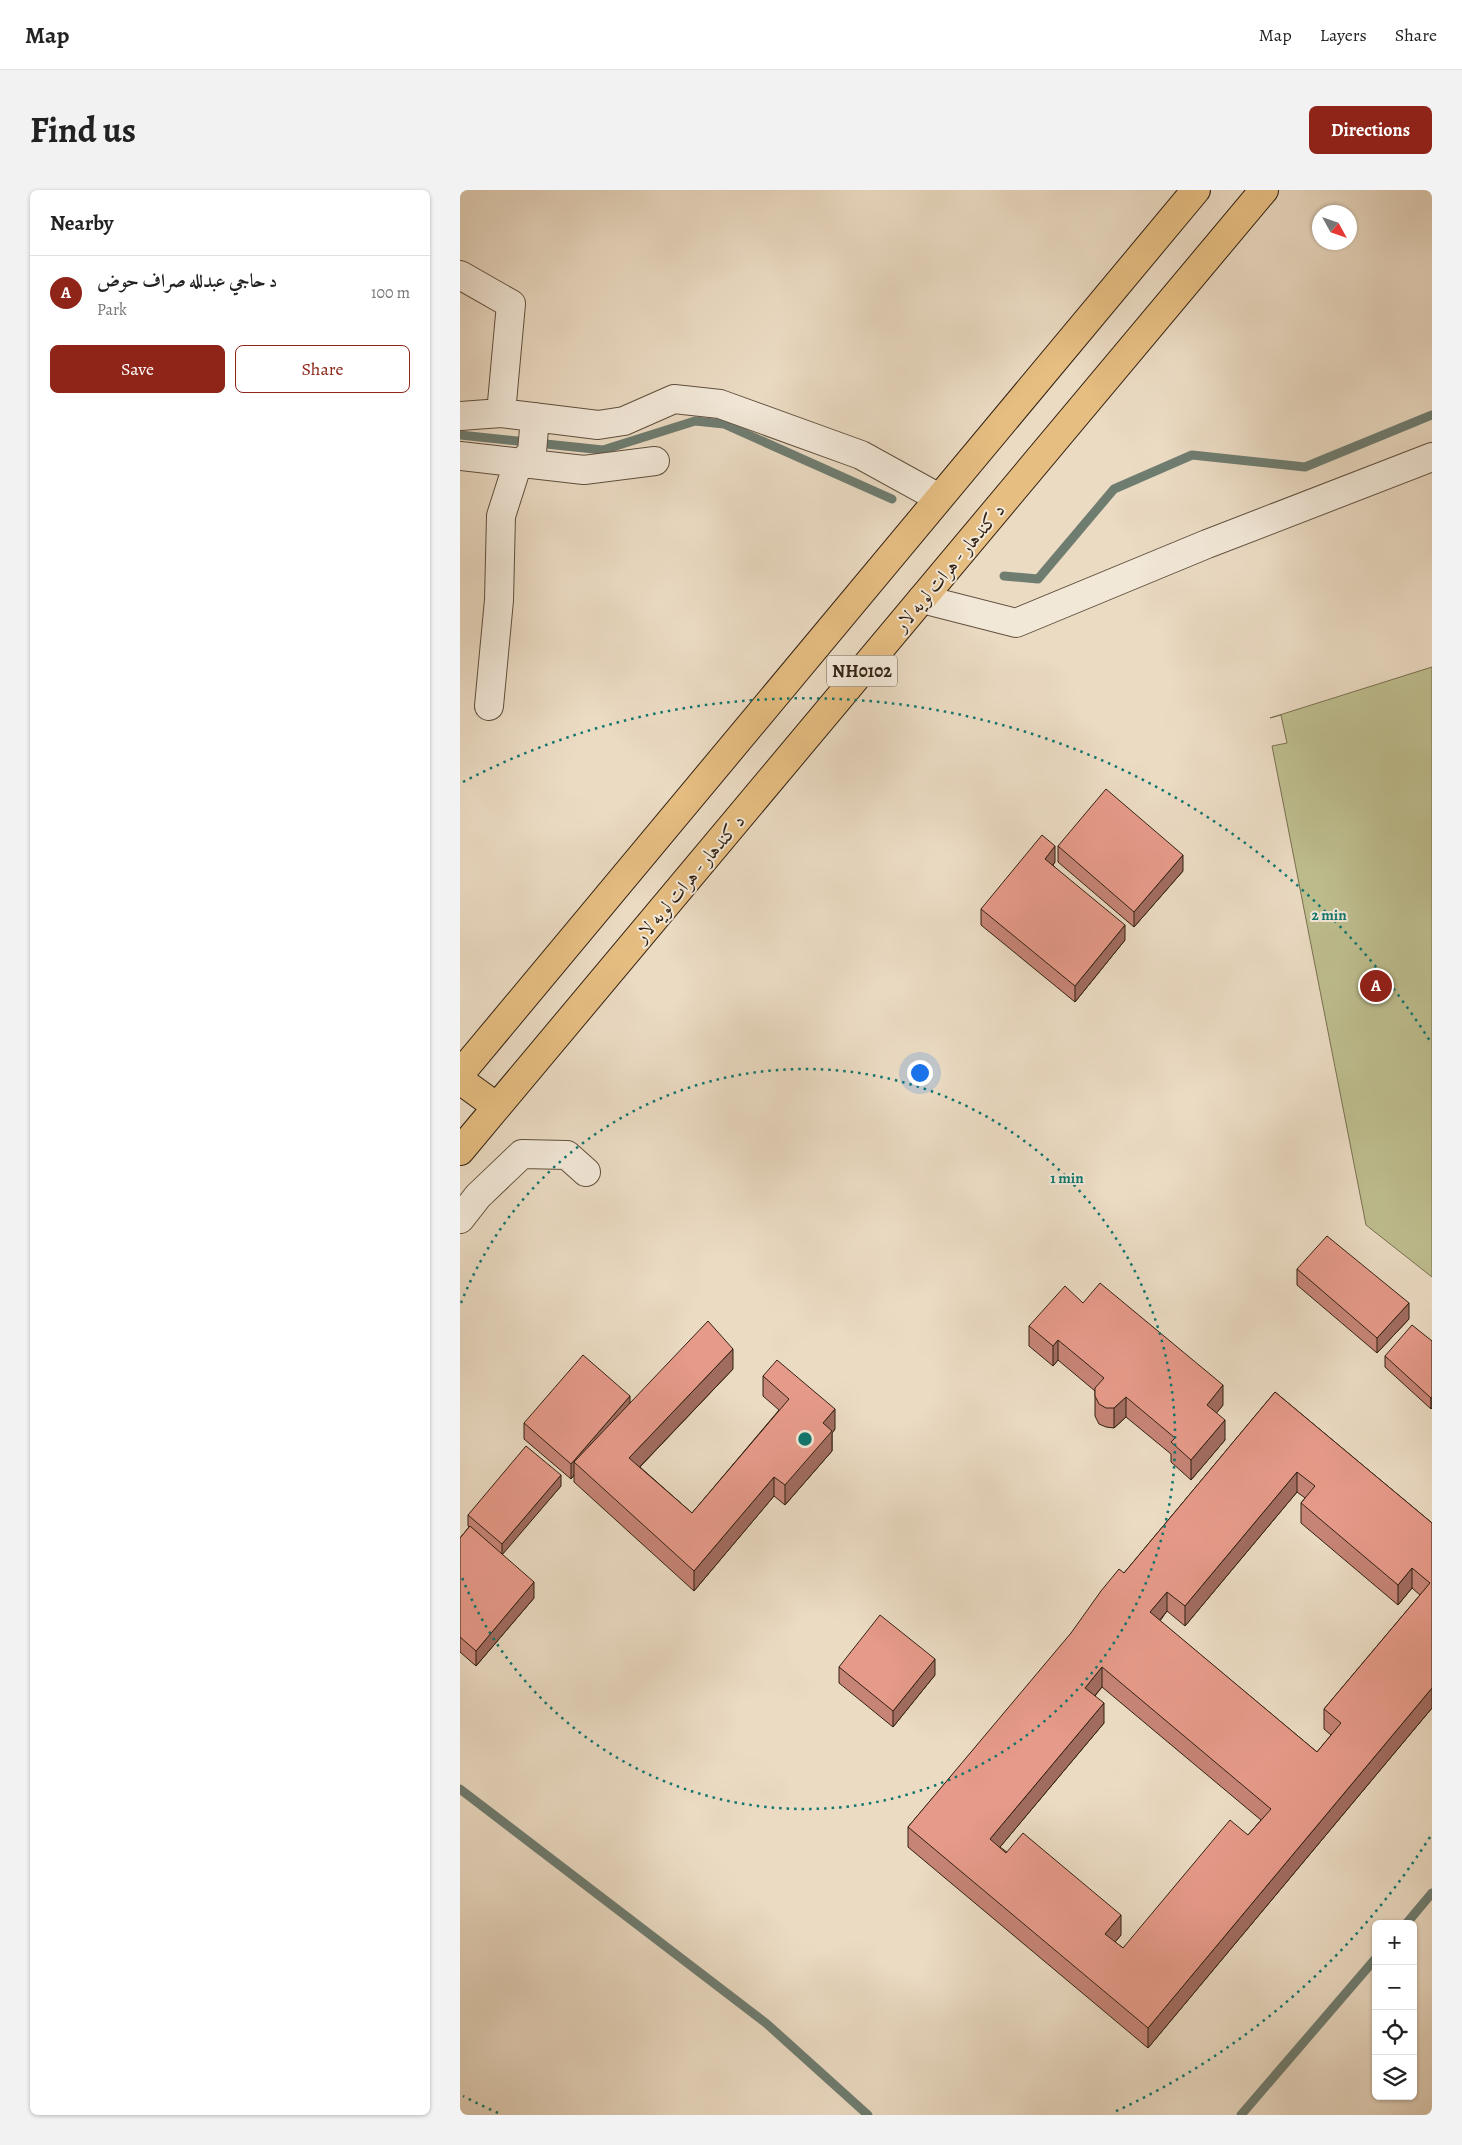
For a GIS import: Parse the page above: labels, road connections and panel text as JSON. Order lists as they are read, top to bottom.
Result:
{
  "streets": {
    "highway": ["د کندهار - هرات لويه لار", "NH0102"]
  },
  "north": "bottom right",
  "page": {
    "header": "Map",
    "nav": ["Map", "Layers", "Share"],
    "title": "Find us",
    "buttons": [
      "Directions",
      ["Save", "Share"]
    ],
    "heading": "Nearby",
    "list": [
      {
        "mark": "A",
        "name": "د حاجي عبدلله صراف حوض",
        "note": "Park",
        "value": "100 m"
      }
    ],
    "pins": "A",
    "map_buttons": ["+", "−"]
  },
  "rings": ["2 min", "1 min"]
}
